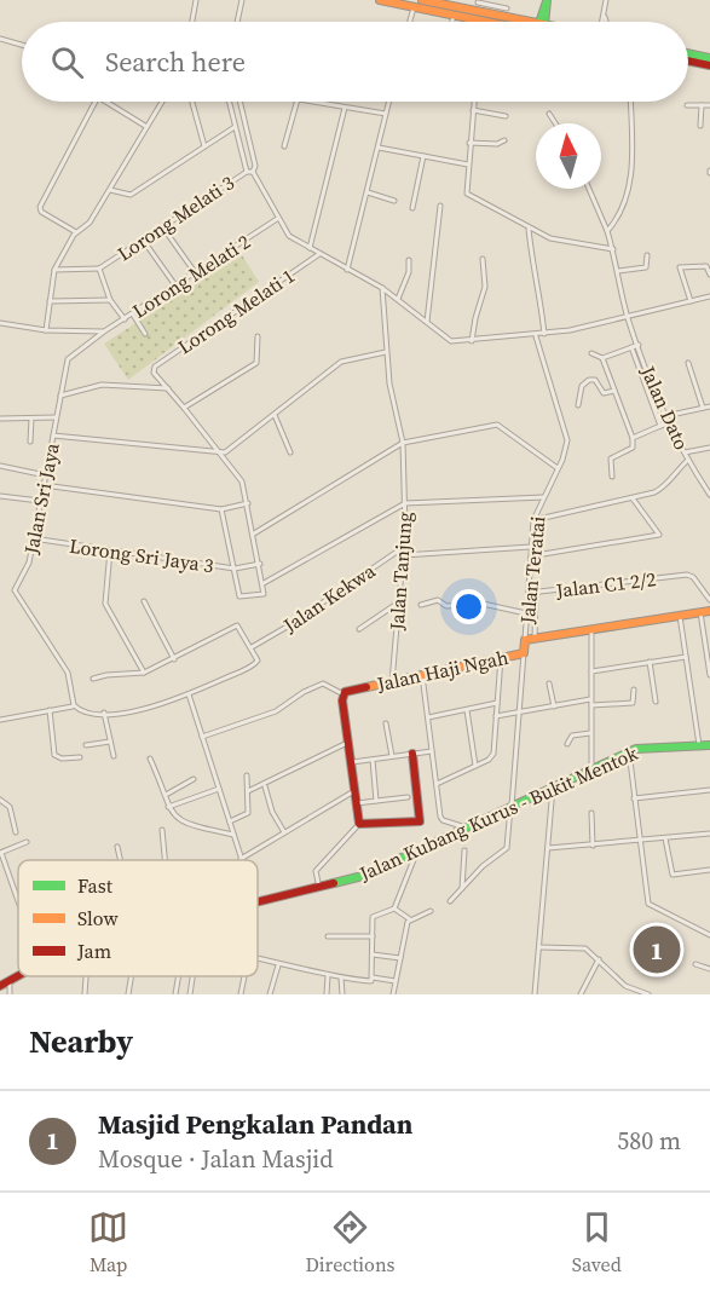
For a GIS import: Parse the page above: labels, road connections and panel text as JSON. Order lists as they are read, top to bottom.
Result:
{
  "streets": {
    "main road": ["Jalan Haji Ngah", "Jalan Kubang Kurus - Bukit Mentok"],
    "street": [
      "Lorong Melati 3",
      "Lorong Melati 2",
      "Lorong Melati 1",
      "Jalan Dato",
      "Jalan Sri Jaya",
      "Lorong Sri Jaya 3",
      "Jalan Teratai",
      "Jalan Tanjung",
      "Jalan C1 2/2",
      "Jalan Kekwa"
    ]
  },
  "crossings": [
    ["Lorong Melati 2", "Jalan Sri Jaya"],
    ["Jalan Sri Jaya", "Lorong Sri Jaya 3"],
    ["Jalan Teratai", "Jalan Haji Ngah"],
    ["Jalan Teratai", "Jalan Kubang Kurus - Bukit Mentok"],
    ["Jalan Tanjung", "Jalan Kekwa"],
    ["Jalan Tanjung", "Jalan Haji Ngah"],
    ["Jalan C1 2/2", "Jalan Haji Ngah"]
  ],
  "legend": ["Fast", "Slow", "Jam"],
  "north": "top",
  "page": {
    "search": "Search here",
    "pins": "1",
    "heading": "Nearby",
    "list": [
      {
        "mark": "1",
        "name": "Masjid Pengkalan Pandan",
        "note": "Mosque · Jalan Masjid",
        "value": "580 m"
      }
    ],
    "nav": ["Map", "Directions", "Saved"]
  }
}
